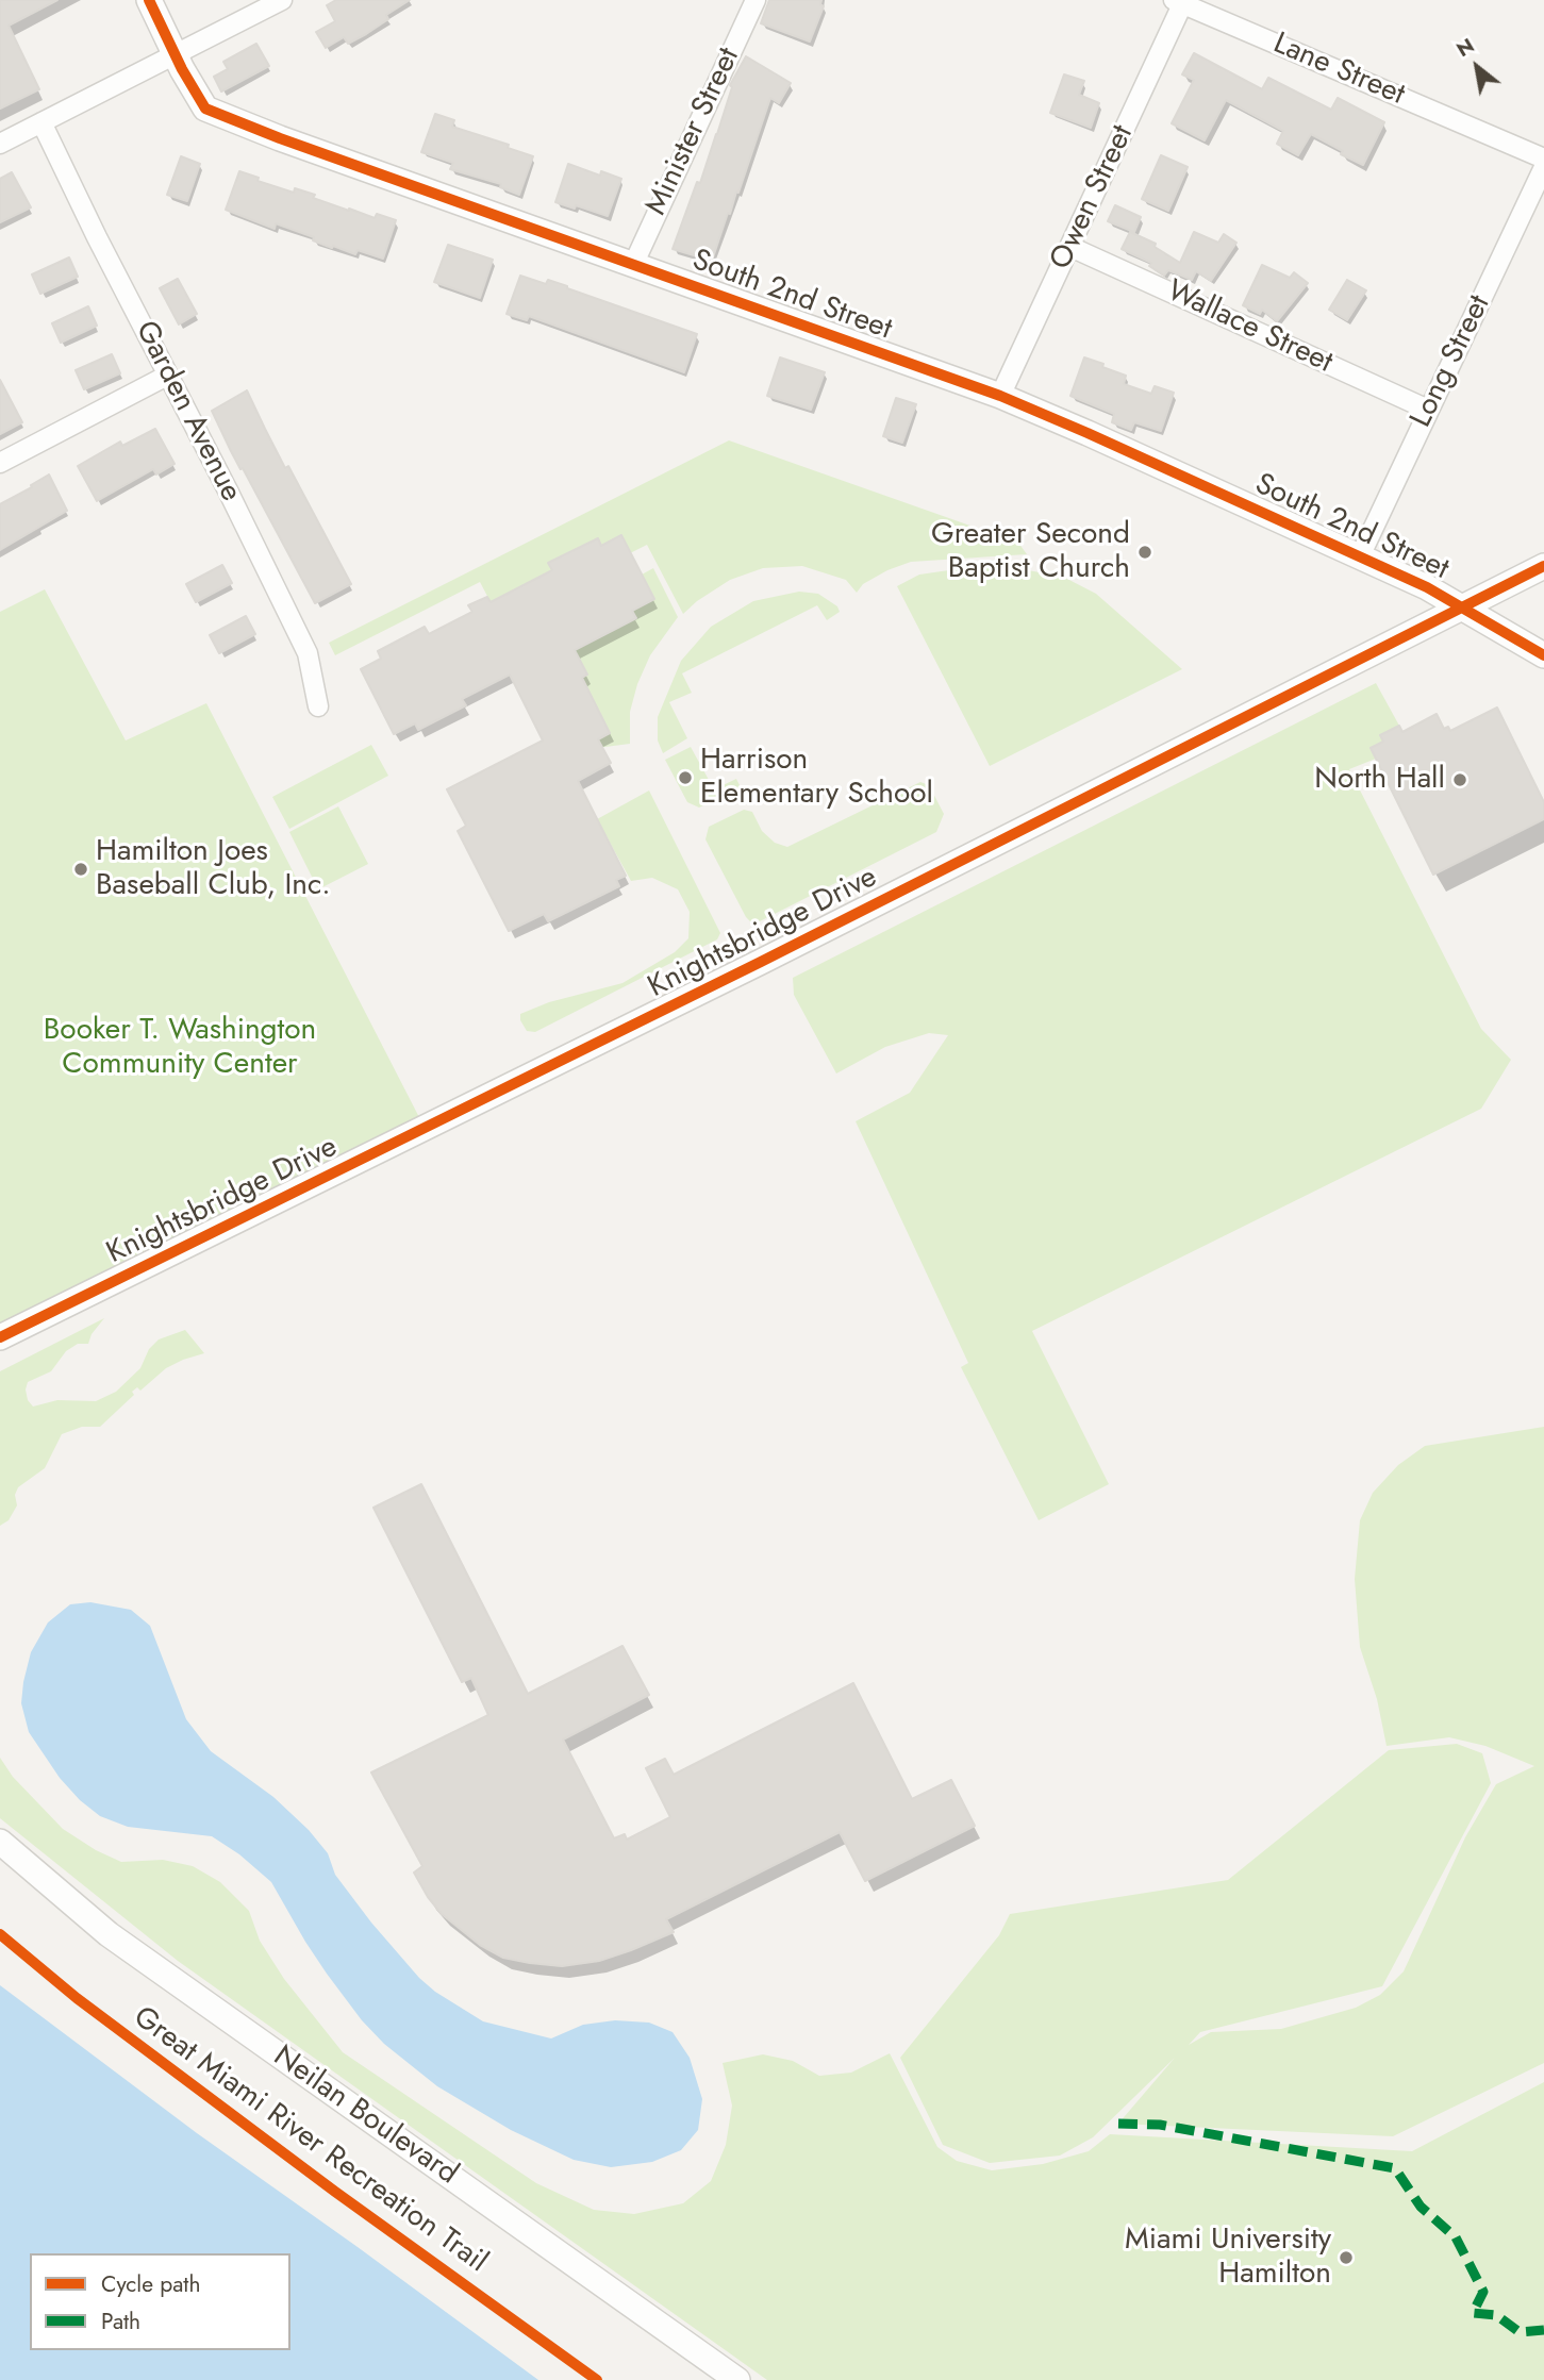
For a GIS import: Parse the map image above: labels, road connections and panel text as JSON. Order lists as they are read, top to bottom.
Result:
{
  "streets": {
    "street": [
      "Lane Street",
      "Minister Street",
      "Owen Street",
      "South 2nd Street",
      "Wallace Street",
      "Long Street",
      "Garden Avenue",
      "Knightsbridge Drive",
      "Neilan Boulevard"
    ],
    "cycle path": ["Great Miami River Recreation Trail"]
  },
  "crossings": [
    ["Lane Street", "Owen Street"],
    ["Minister Street", "South 2nd Street"],
    ["Owen Street", "South 2nd Street"],
    ["Owen Street", "Wallace Street"],
    ["South 2nd Street", "Long Street"],
    ["South 2nd Street", "Knightsbridge Drive"],
    ["Wallace Street", "Long Street"]
  ],
  "parks": ["Booker T. Washington Community Center"],
  "places": [
    "Greater Second Baptist Church",
    "Harrison Elementary School",
    "North Hall",
    "Hamilton Joes Baseball Club, Inc.",
    "Miami University Hamilton"
  ],
  "legend": ["Cycle path", "Path"],
  "north": "top left"
}
